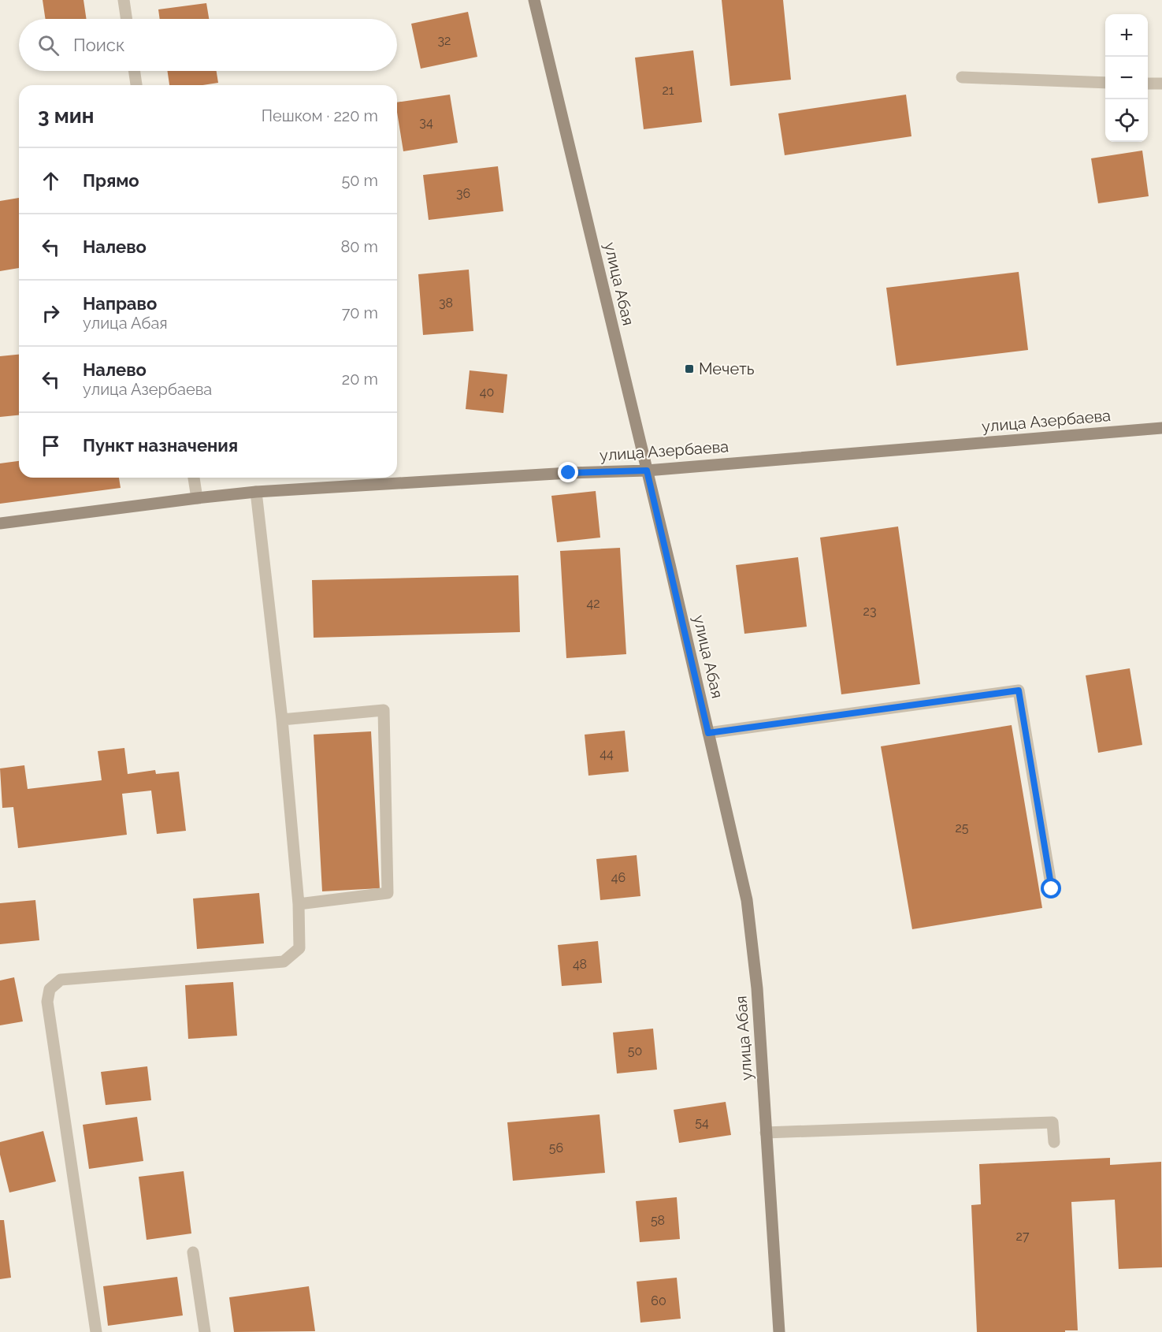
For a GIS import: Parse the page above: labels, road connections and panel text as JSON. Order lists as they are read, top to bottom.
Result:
{
  "streets": {
    "street": ["улица Абая", "улица Азербаева"]
  },
  "crossings": [
    ["улица Абая", "улица Азербаева"]
  ],
  "places": {
    "transit": ["Мечеть"]
  },
  "house_numbers": [
    "32",
    "21",
    "34",
    "36",
    "38",
    "40",
    "42",
    "23",
    "44",
    "25",
    "46",
    "48",
    "50",
    "54",
    "56",
    "58",
    "27",
    "60"
  ],
  "page": {
    "map_buttons": ["+", "−"],
    "search": "Поиск",
    "heading": ["3 мин", "Пешком · 220 m"],
    "list": [
      ["Прямо", "50 m"],
      ["Налево", "80 m"],
      ["Направо", "улица Абая", "70 m"],
      ["Налево", "улица Азербаева", "20 m"],
      "Пункт назначения"
    ]
  }
}
